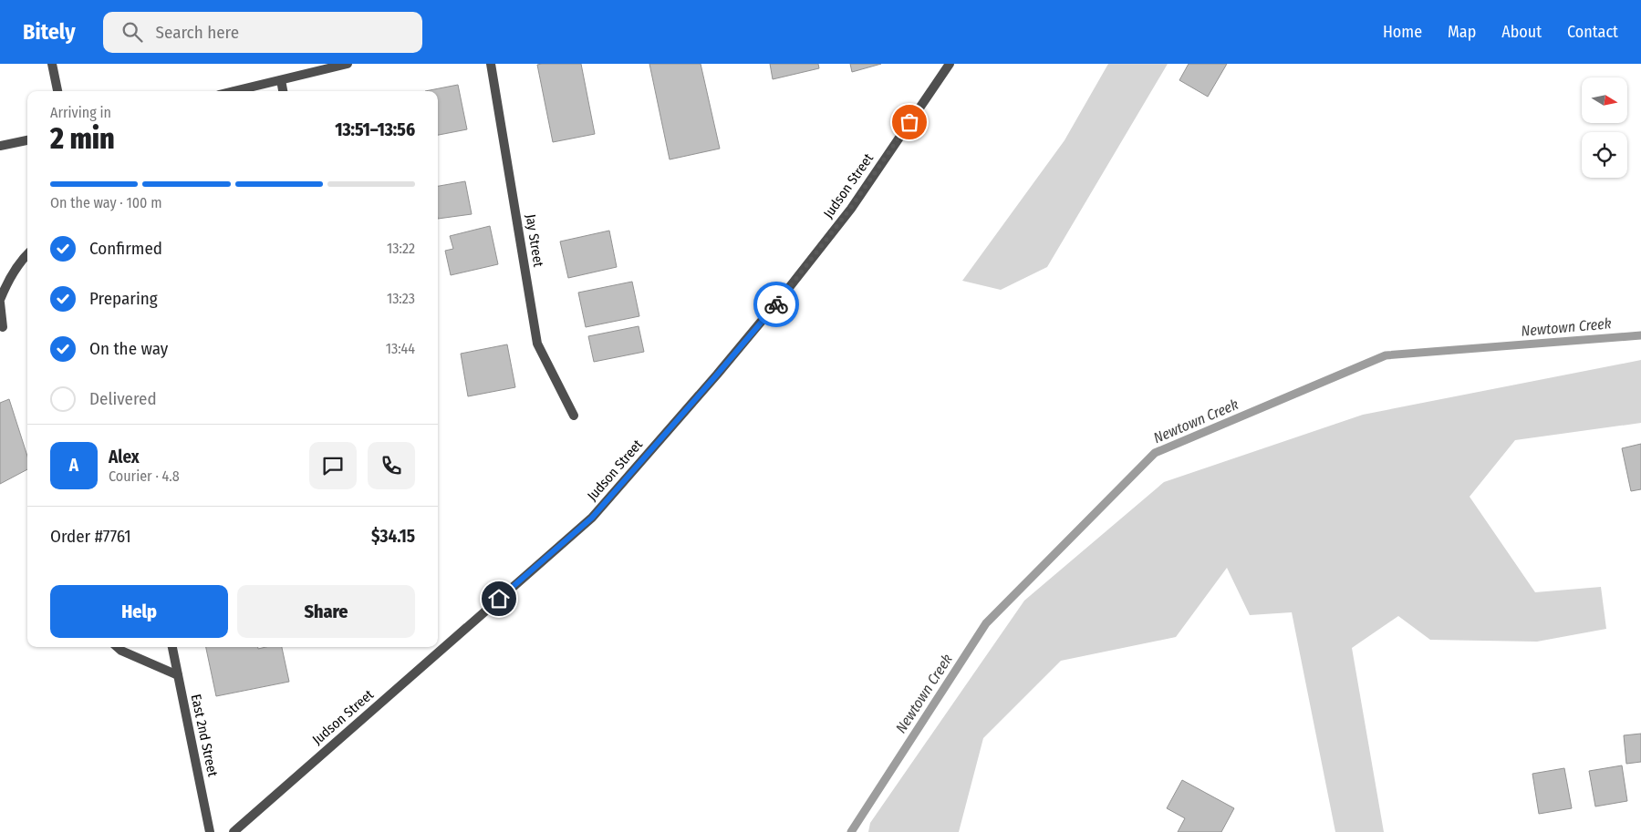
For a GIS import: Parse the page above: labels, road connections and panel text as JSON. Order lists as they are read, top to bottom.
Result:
{
  "streets": {
    "street": ["Judson Street", "Jay Street", "East 2nd Street"]
  },
  "water": ["Newtown Creek"],
  "north": "right",
  "page": {
    "header": "Bitely",
    "search": "Search here",
    "nav": [
      "Home",
      "Map",
      "About",
      "Contact"
    ],
    "heading": ["2 min", "Arriving in", "13:51–13:56"],
    "panel": [
      "Alex",
      "Courier · 4.8",
      "Order #7761",
      "$34.15"
    ],
    "bar": "On the way · 100 m",
    "list": [
      ["Confirmed", "13:22"],
      ["Preparing", "13:23"],
      ["On the way", "13:44"],
      "Delivered"
    ],
    "round": "A",
    "buttons": ["Help", "Share"]
  }
}
